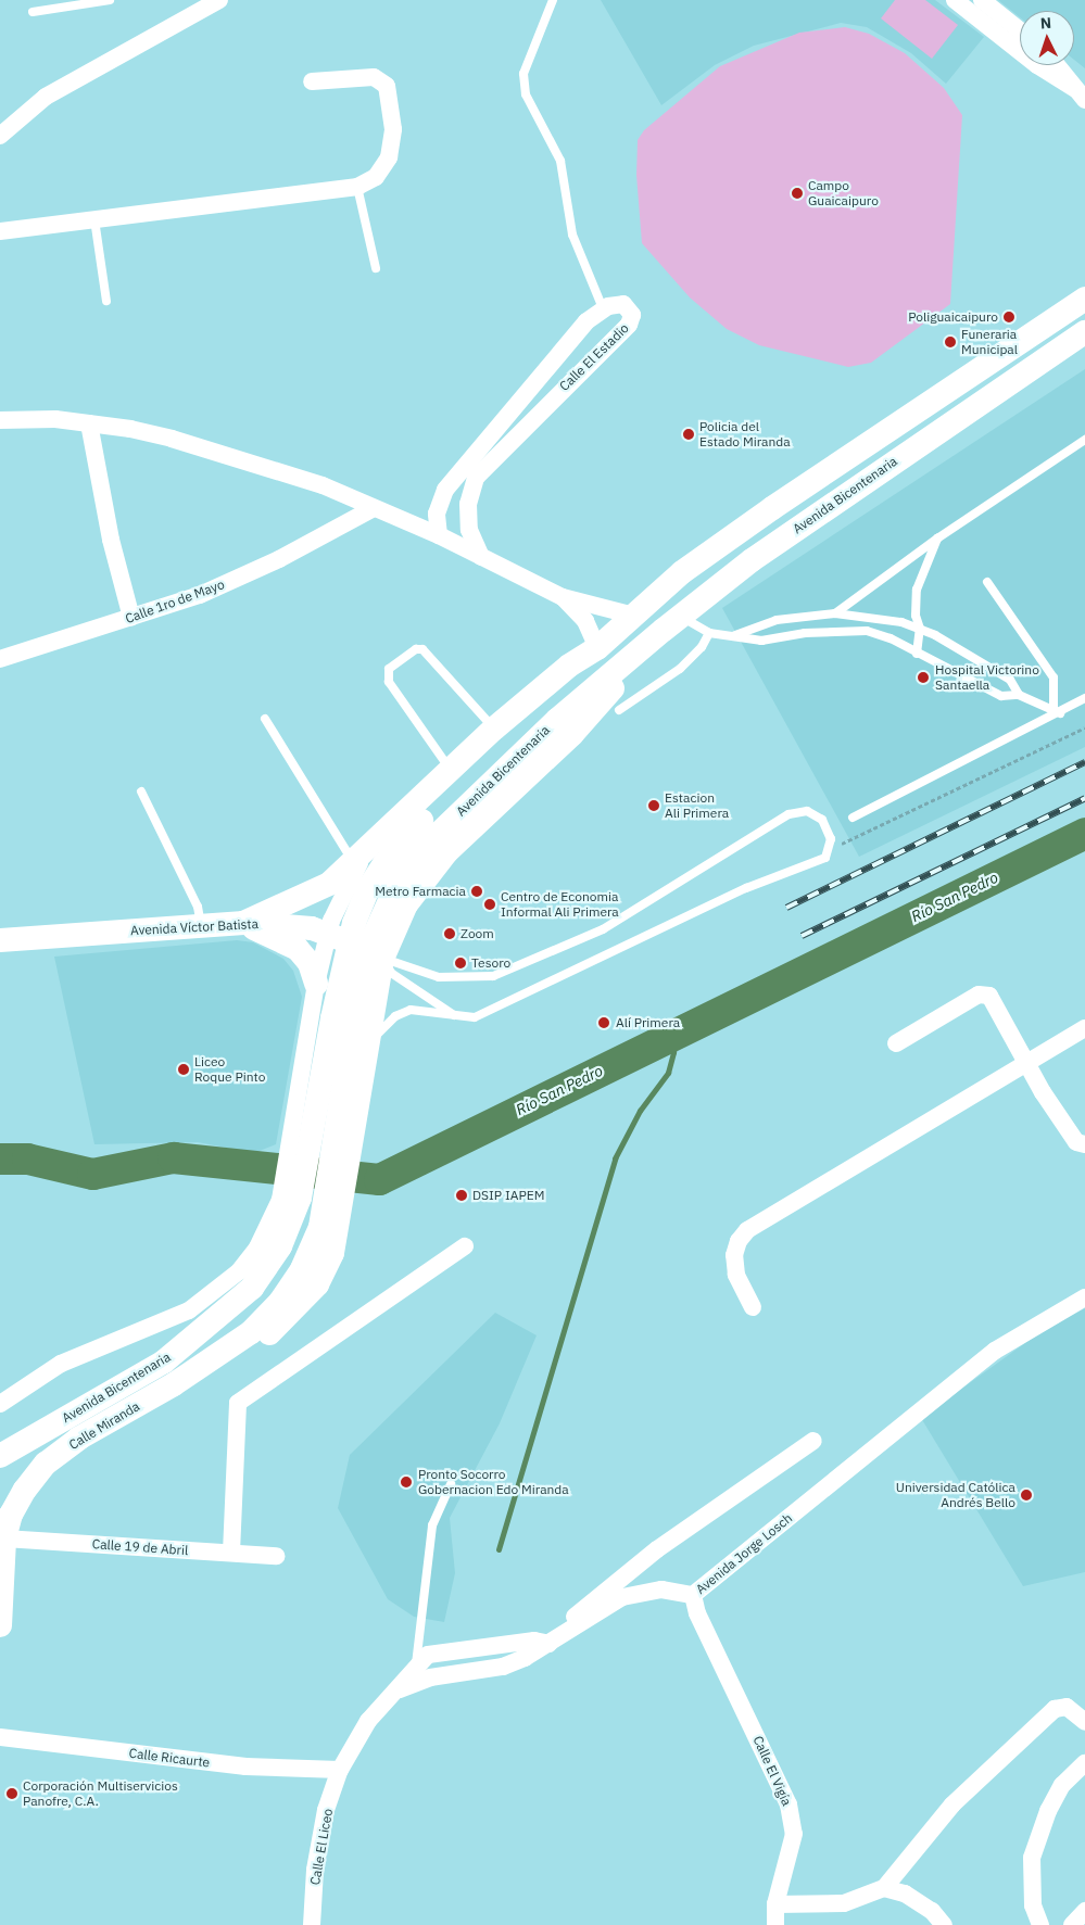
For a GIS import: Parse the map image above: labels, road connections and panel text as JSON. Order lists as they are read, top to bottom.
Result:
{
  "streets": {
    "street": [
      "Calle El Estadio",
      "Avenida Bicentenaria",
      "Calle 1ro de Mayo",
      "Avenida Víctor Batista",
      "Calle Miranda",
      "Calle 19 de Abril",
      "Avenida Jorge Losch",
      "Calle Ricaurte",
      "Calle El Vigía",
      "Calle El Liceo"
    ]
  },
  "crossings": [
    ["Avenida Bicentenaria", "Calle Miranda"],
    ["Calle Miranda", "Calle 19 de Abril"],
    ["Avenida Jorge Losch", "Calle El Vigía"],
    ["Calle Ricaurte", "Calle El Liceo"]
  ],
  "water": ["Río San Pedro"],
  "places": [
    "Campo Guaicaipuro",
    "Poliguaicaipuro",
    "Funeraria Municipal",
    "Policia del Estado Miranda",
    "Hospital Victorino Santaella",
    "Estacion Ali Primera",
    "Metro Farmacia",
    "Centro de Economia Informal Ali Primera",
    "Zoom",
    "Tesoro",
    "Alí Primera",
    "Liceo Roque Pinto",
    "DSIP IAPEM",
    "Pronto Socorro Gobernacion Edo Miranda",
    "Universidad Católica Andrés Bello",
    "Corporación Multiservicios Panofre, C.A."
  ],
  "north": "top"
}
